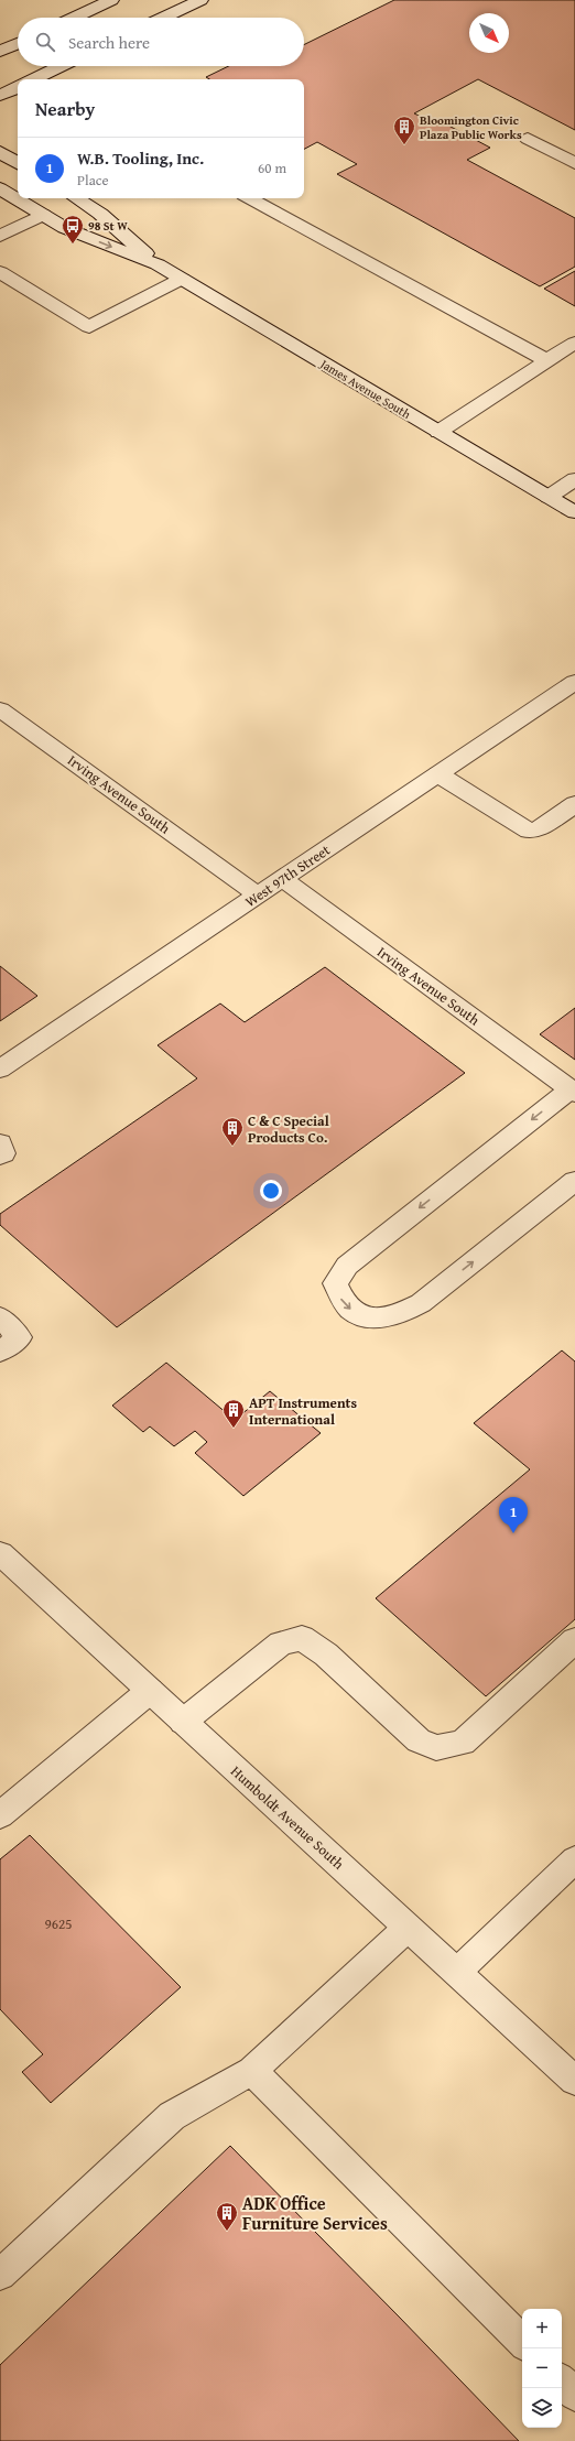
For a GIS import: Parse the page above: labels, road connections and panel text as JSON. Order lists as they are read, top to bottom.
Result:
{
  "streets": {
    "street": [
      "James Avenue South",
      "Irving Avenue South",
      "West 97th Street",
      "Humboldt Avenue South"
    ]
  },
  "crossings": [
    ["Irving Avenue South", "West 97th Street"]
  ],
  "places": {
    "building": [
      "Bloomington Civic Plaza Public Works",
      "C & C Special Products Co.",
      "APT Instruments International",
      "ADK Office Furniture Services"
    ],
    "bus stop": ["98 St W"]
  },
  "house_numbers": ["9625"],
  "north": "bottom right",
  "page": {
    "search": "Search here",
    "heading": "Nearby",
    "list": [
      {
        "mark": "1",
        "name": "W.B. Tooling, Inc.",
        "note": "Place",
        "value": "60 m"
      }
    ],
    "pins": "1",
    "map_buttons": ["+", "−"]
  }
}
